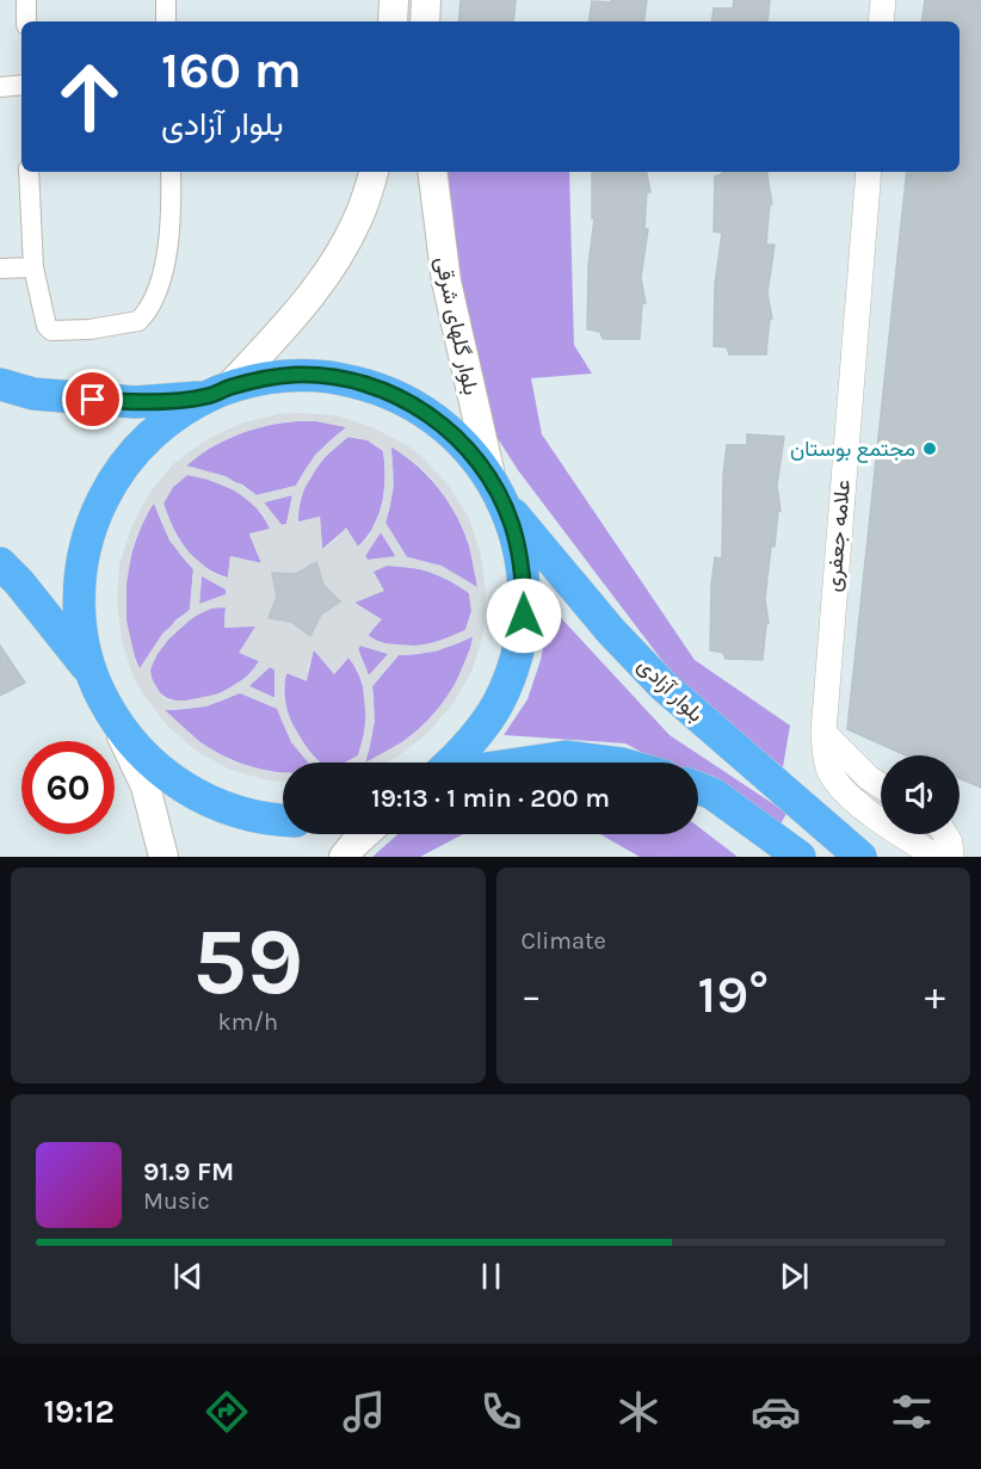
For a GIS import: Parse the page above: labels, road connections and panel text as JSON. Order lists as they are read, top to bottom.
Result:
{
  "streets": {
    "main road": ["بلوار گلهای شرقی", "بلوار آزادی"],
    "street": ["علامه جعفری"]
  },
  "crossings": [
    ["بلوار گلهای شرقی", "بلوار آزادی"]
  ],
  "places": ["مجتمع بوستان"],
  "page": {
    "turn": ["160 m", "بلوار آزادی"],
    "limit": "60",
    "trip": "19:13 · 1 min · 200 m",
    "tile": [
      ["59", "km/h"],
      "Climate"
    ],
    "heat": ["−", "19°", "+"],
    "song": ["91.9 FM", "Music"],
    "tabs": "19:12"
  }
}
